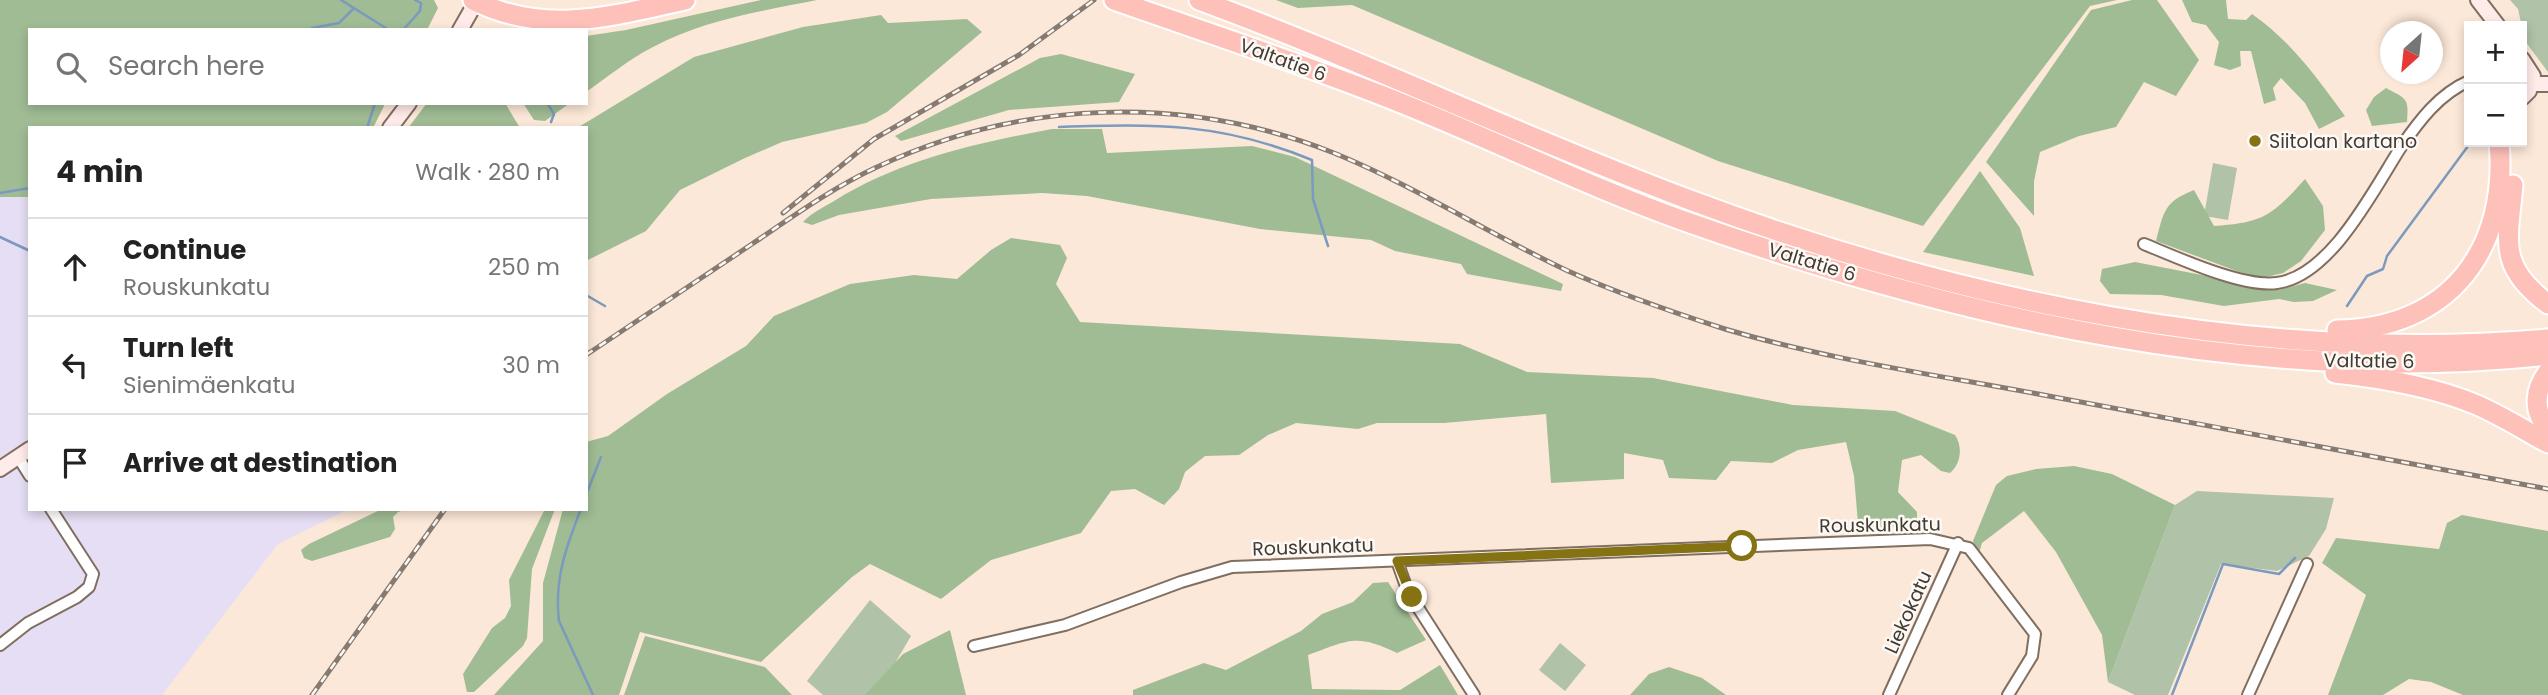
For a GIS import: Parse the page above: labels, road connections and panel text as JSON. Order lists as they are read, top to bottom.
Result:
{
  "streets": {
    "highway": ["Valtatie 6"],
    "street": ["Rouskunkatu", "Liekokatu"]
  },
  "crossings": [
    ["Rouskunkatu", "Liekokatu"]
  ],
  "places": ["Siitolan kartano"],
  "north": "bottom left",
  "page": {
    "map_buttons": ["+", "−"],
    "search": "Search here",
    "heading": ["4 min", "Walk · 280 m"],
    "list": [
      ["Continue", "Rouskunkatu", "250 m"],
      ["Turn left", "Sienimäenkatu", "30 m"],
      "Arrive at destination"
    ]
  }
}
